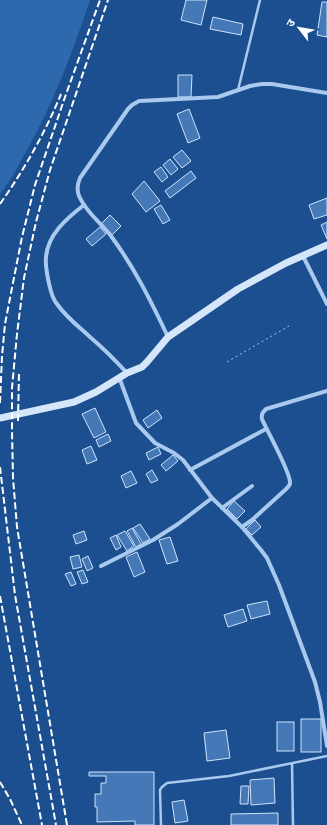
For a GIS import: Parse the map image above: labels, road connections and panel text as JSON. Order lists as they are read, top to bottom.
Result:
{
  "north": "top left"
}
